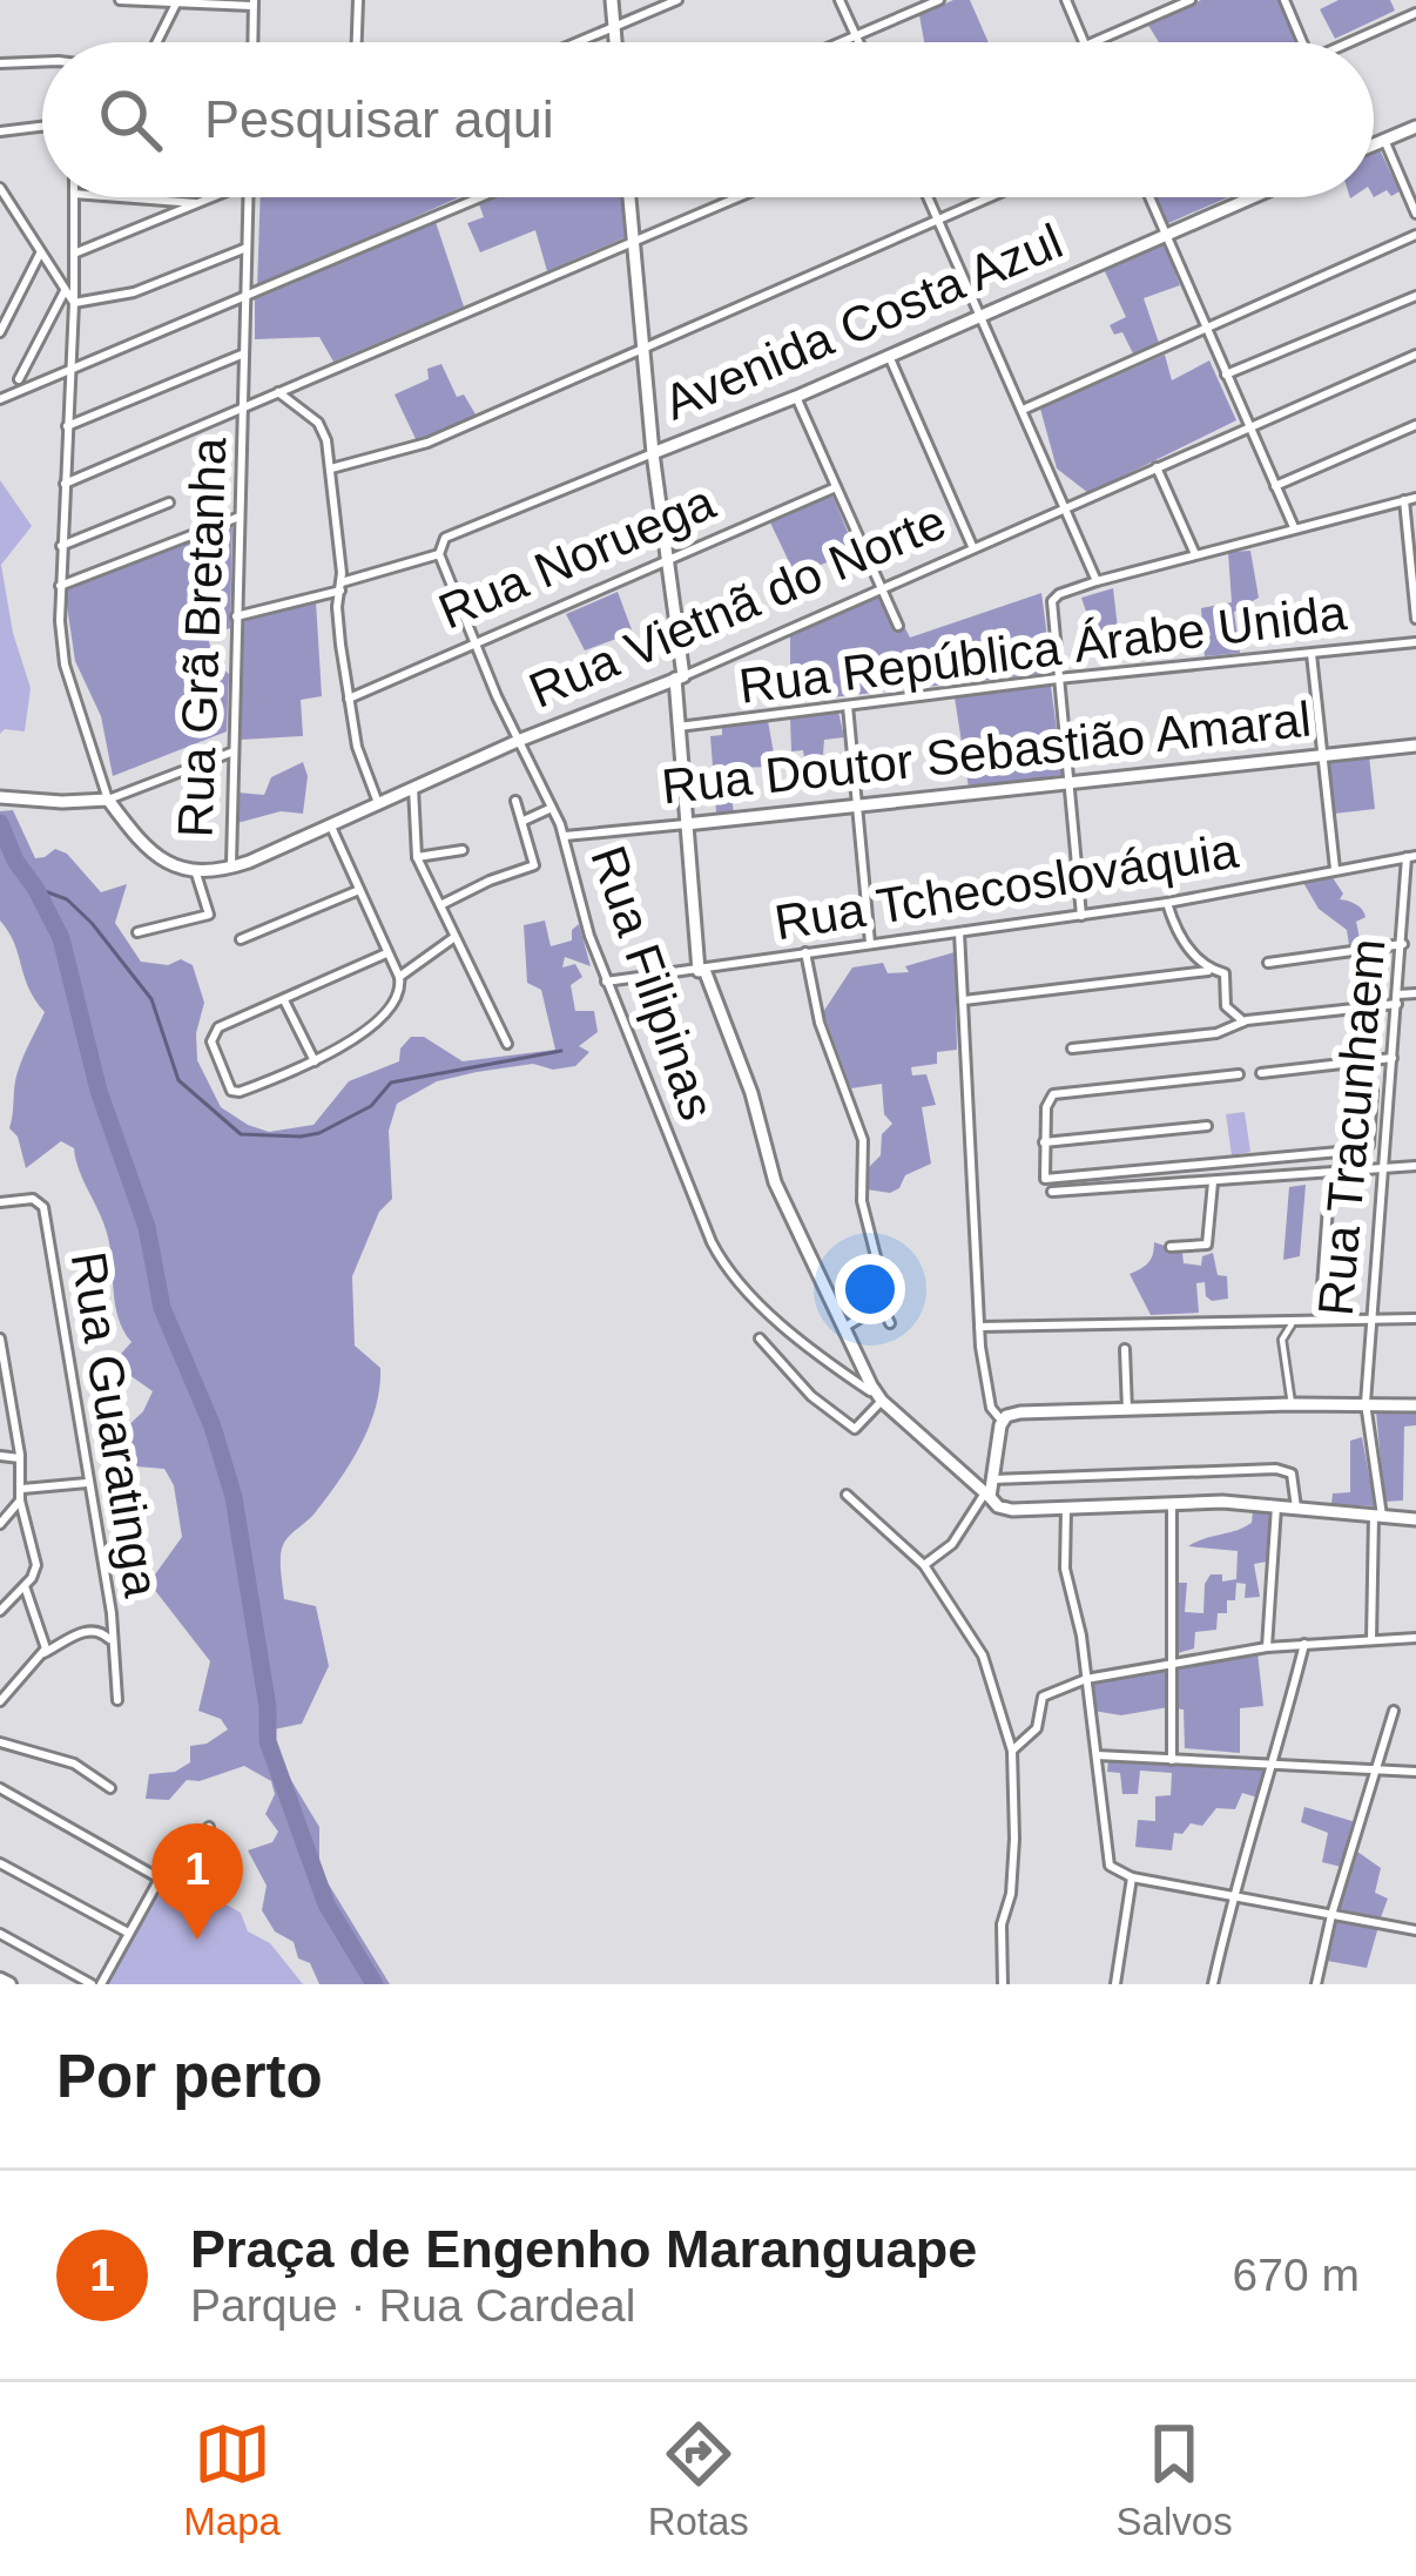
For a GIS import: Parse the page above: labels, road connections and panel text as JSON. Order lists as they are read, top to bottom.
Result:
{
  "streets": {
    "street": [
      "Avenida Costa Azul",
      "Rua Noruega",
      "Rua Vietnã do Norte",
      "Rua Grã Bretanha",
      "Rua República Árabe Unida",
      "Rua Doutor Sebastião Amaral",
      "Rua Tchecoslováquia",
      "Rua Filipinas",
      "Rua Tracunhaem",
      "Rua Guaratinga"
    ]
  },
  "crossings": [
    ["Avenida Costa Azul", "Rua Filipinas"],
    ["Rua Noruega", "Rua Filipinas"],
    ["Rua Vietnã do Norte", "Rua Grã Bretanha"],
    ["Rua Vietnã do Norte", "Rua Filipinas"],
    ["Rua Doutor Sebastião Amaral", "Rua Filipinas"],
    ["Rua Tchecoslováquia", "Rua Filipinas"],
    ["Rua Tchecoslováquia", "Rua Tracunhaem"]
  ],
  "page": {
    "search": "Pesquisar aqui",
    "pins": "1",
    "heading": "Por perto",
    "list": [
      {
        "mark": "1",
        "name": "Praça de Engenho Maranguape",
        "note": "Parque · Rua Cardeal",
        "value": "670 m"
      }
    ],
    "nav": ["Mapa", "Rotas", "Salvos"]
  }
}
